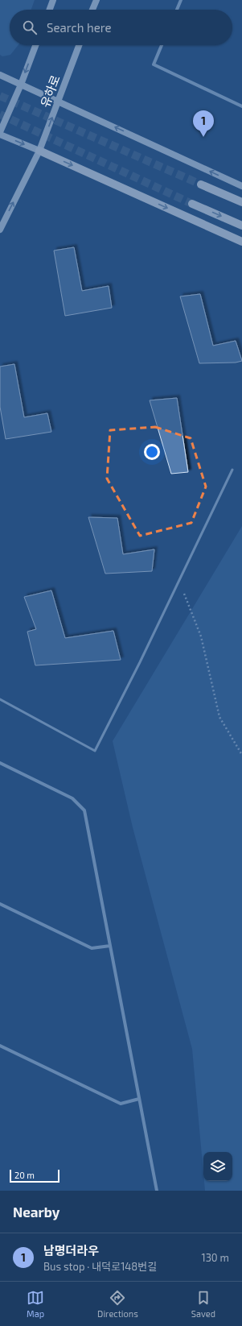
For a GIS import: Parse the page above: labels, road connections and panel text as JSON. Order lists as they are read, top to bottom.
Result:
{
  "streets": {
    "main road": ["유하로"]
  },
  "scale_bar": "20 m",
  "page": {
    "search": "Search here",
    "pins": "1",
    "scale": "20 m",
    "heading": "Nearby",
    "list": [
      {
        "mark": "1",
        "name": "남명더라우",
        "note": "Bus stop · 내덕로148번길",
        "value": "130 m"
      }
    ],
    "nav": ["Map", "Directions", "Saved"]
  }
}
